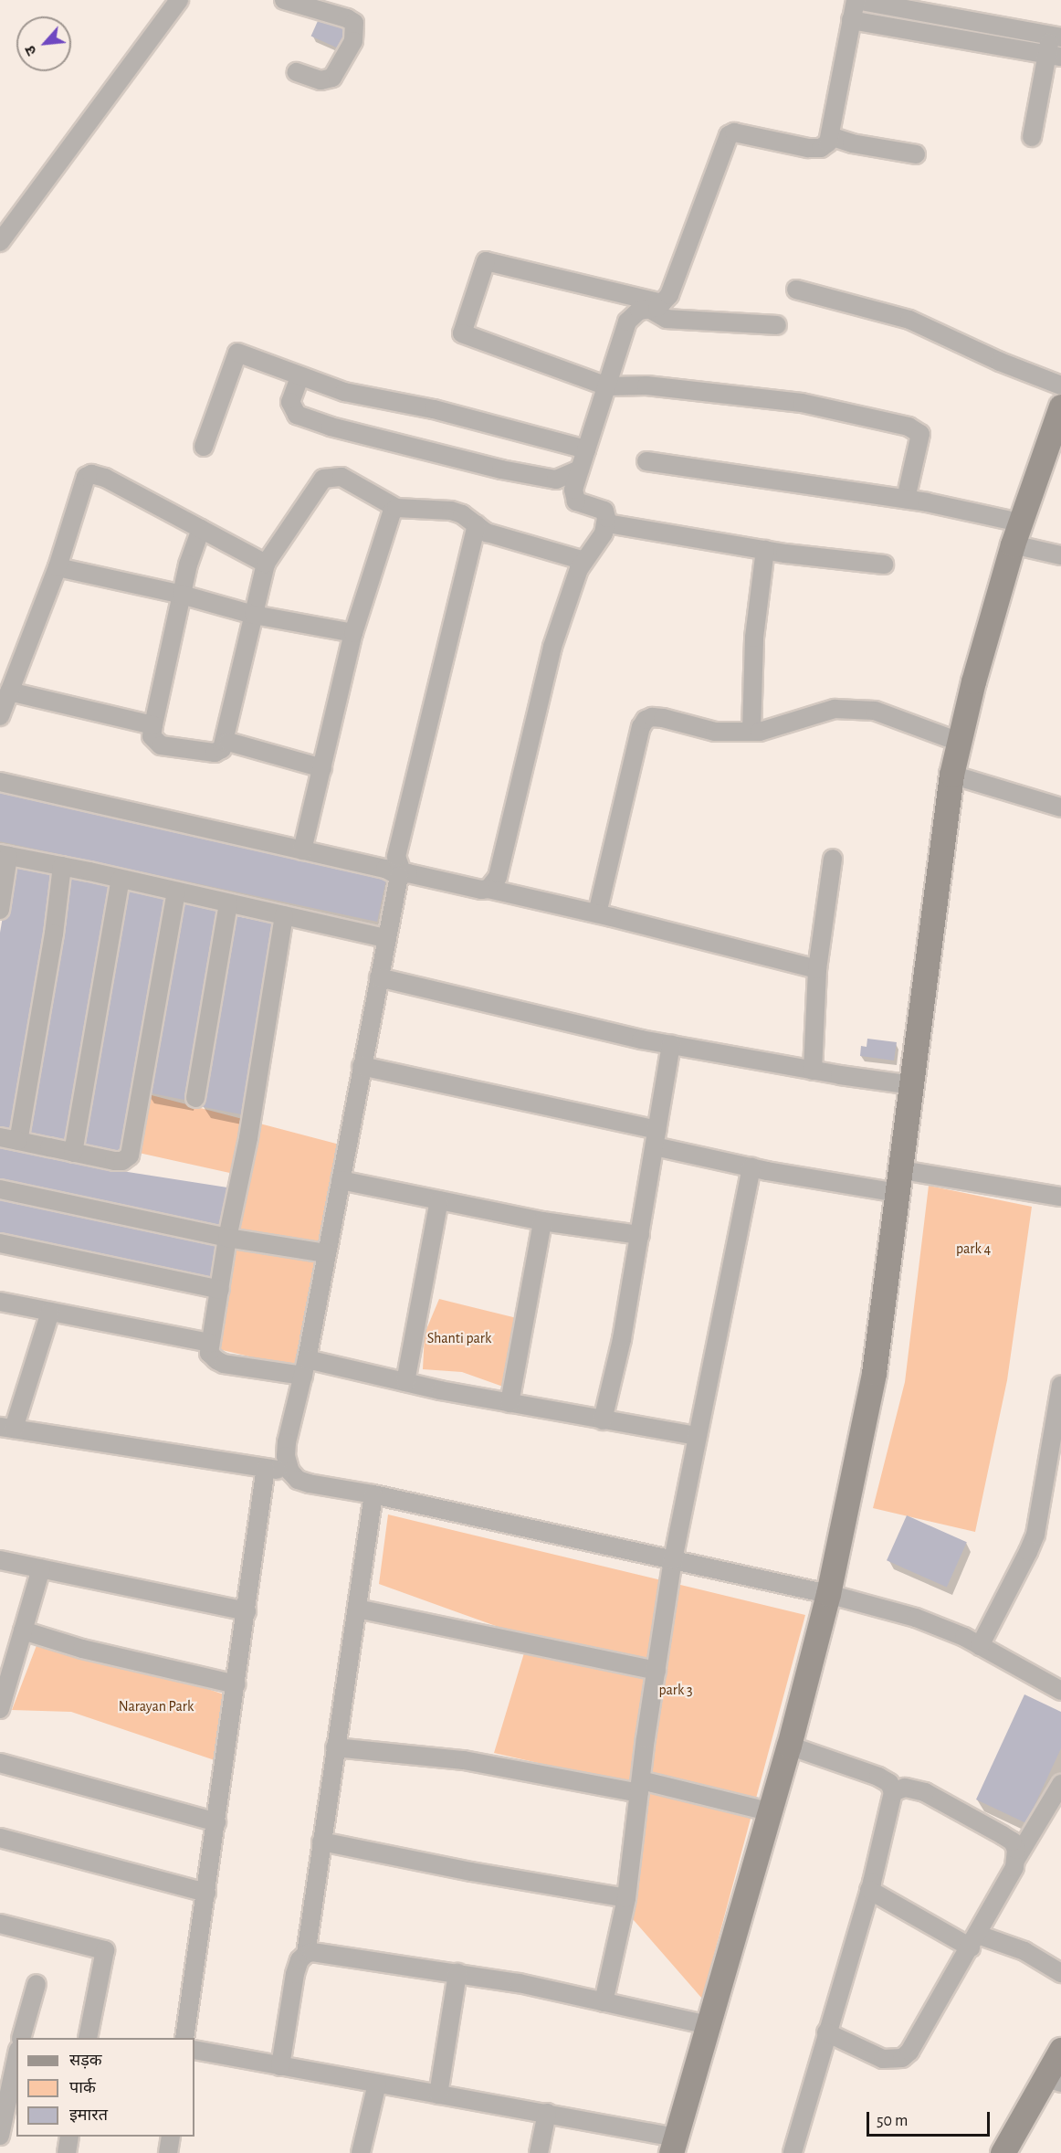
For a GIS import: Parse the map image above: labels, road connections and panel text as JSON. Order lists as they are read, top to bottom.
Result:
{
  "parks": [
    "park 4",
    "Shanti park",
    "park 3",
    "Narayan Park"
  ],
  "legend": ["सड़क", "पार्क", "इमारत"],
  "scale_bar": "50 m",
  "north": "bottom left"
}
